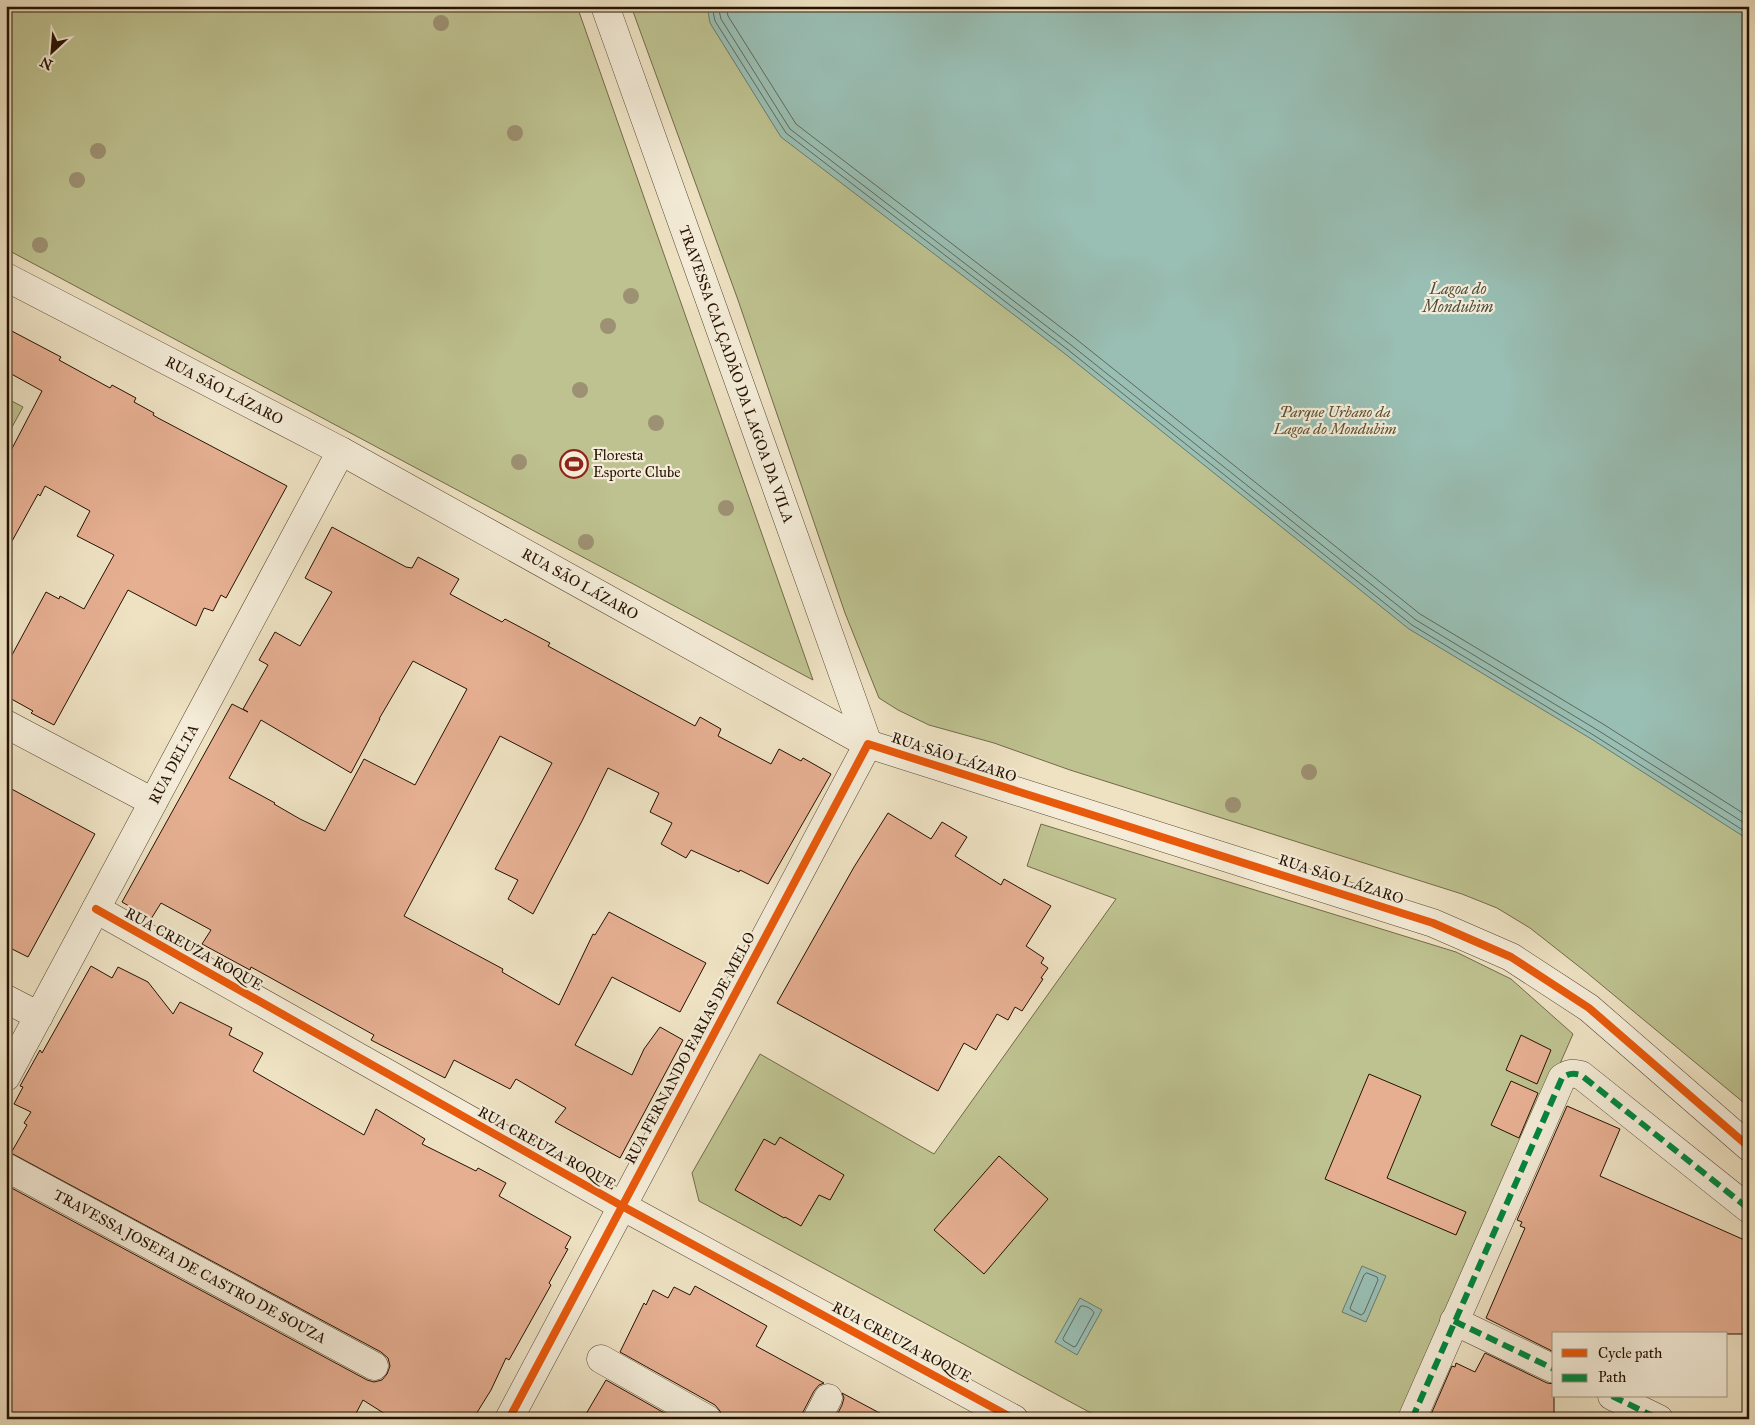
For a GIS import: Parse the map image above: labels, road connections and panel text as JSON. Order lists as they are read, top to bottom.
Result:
{
  "streets": {
    "street": [
      "TRAVESSA CALÇADÃO DA LAGOA DA VILA",
      "RUA SÃO LÁZARO",
      "RUA DELTA",
      "RUA CREUZA ROQUE",
      "RUA FERNANDO FARIAS DE MELO",
      "TRAVESSA JOSEFA DE CASTRO DE SOUZA"
    ]
  },
  "crossings": [
    ["TRAVESSA CALÇADÃO DA LAGOA DA VILA", "RUA SÃO LÁZARO"],
    ["TRAVESSA CALÇADÃO DA LAGOA DA VILA", "RUA FERNANDO FARIAS DE MELO"],
    ["RUA SÃO LÁZARO", "RUA DELTA"],
    ["RUA SÃO LÁZARO", "RUA FERNANDO FARIAS DE MELO"],
    ["RUA DELTA", "RUA CREUZA ROQUE"],
    ["RUA CREUZA ROQUE", "RUA FERNANDO FARIAS DE MELO"]
  ],
  "water": ["Lagoa do Mondubim"],
  "parks": ["Parque Urbano da Lagoa do Mondubim"],
  "places": {
    "sports": ["Floresta Esporte Clube"]
  },
  "legend": ["Cycle path", "Path"],
  "north": "bottom left"
}
